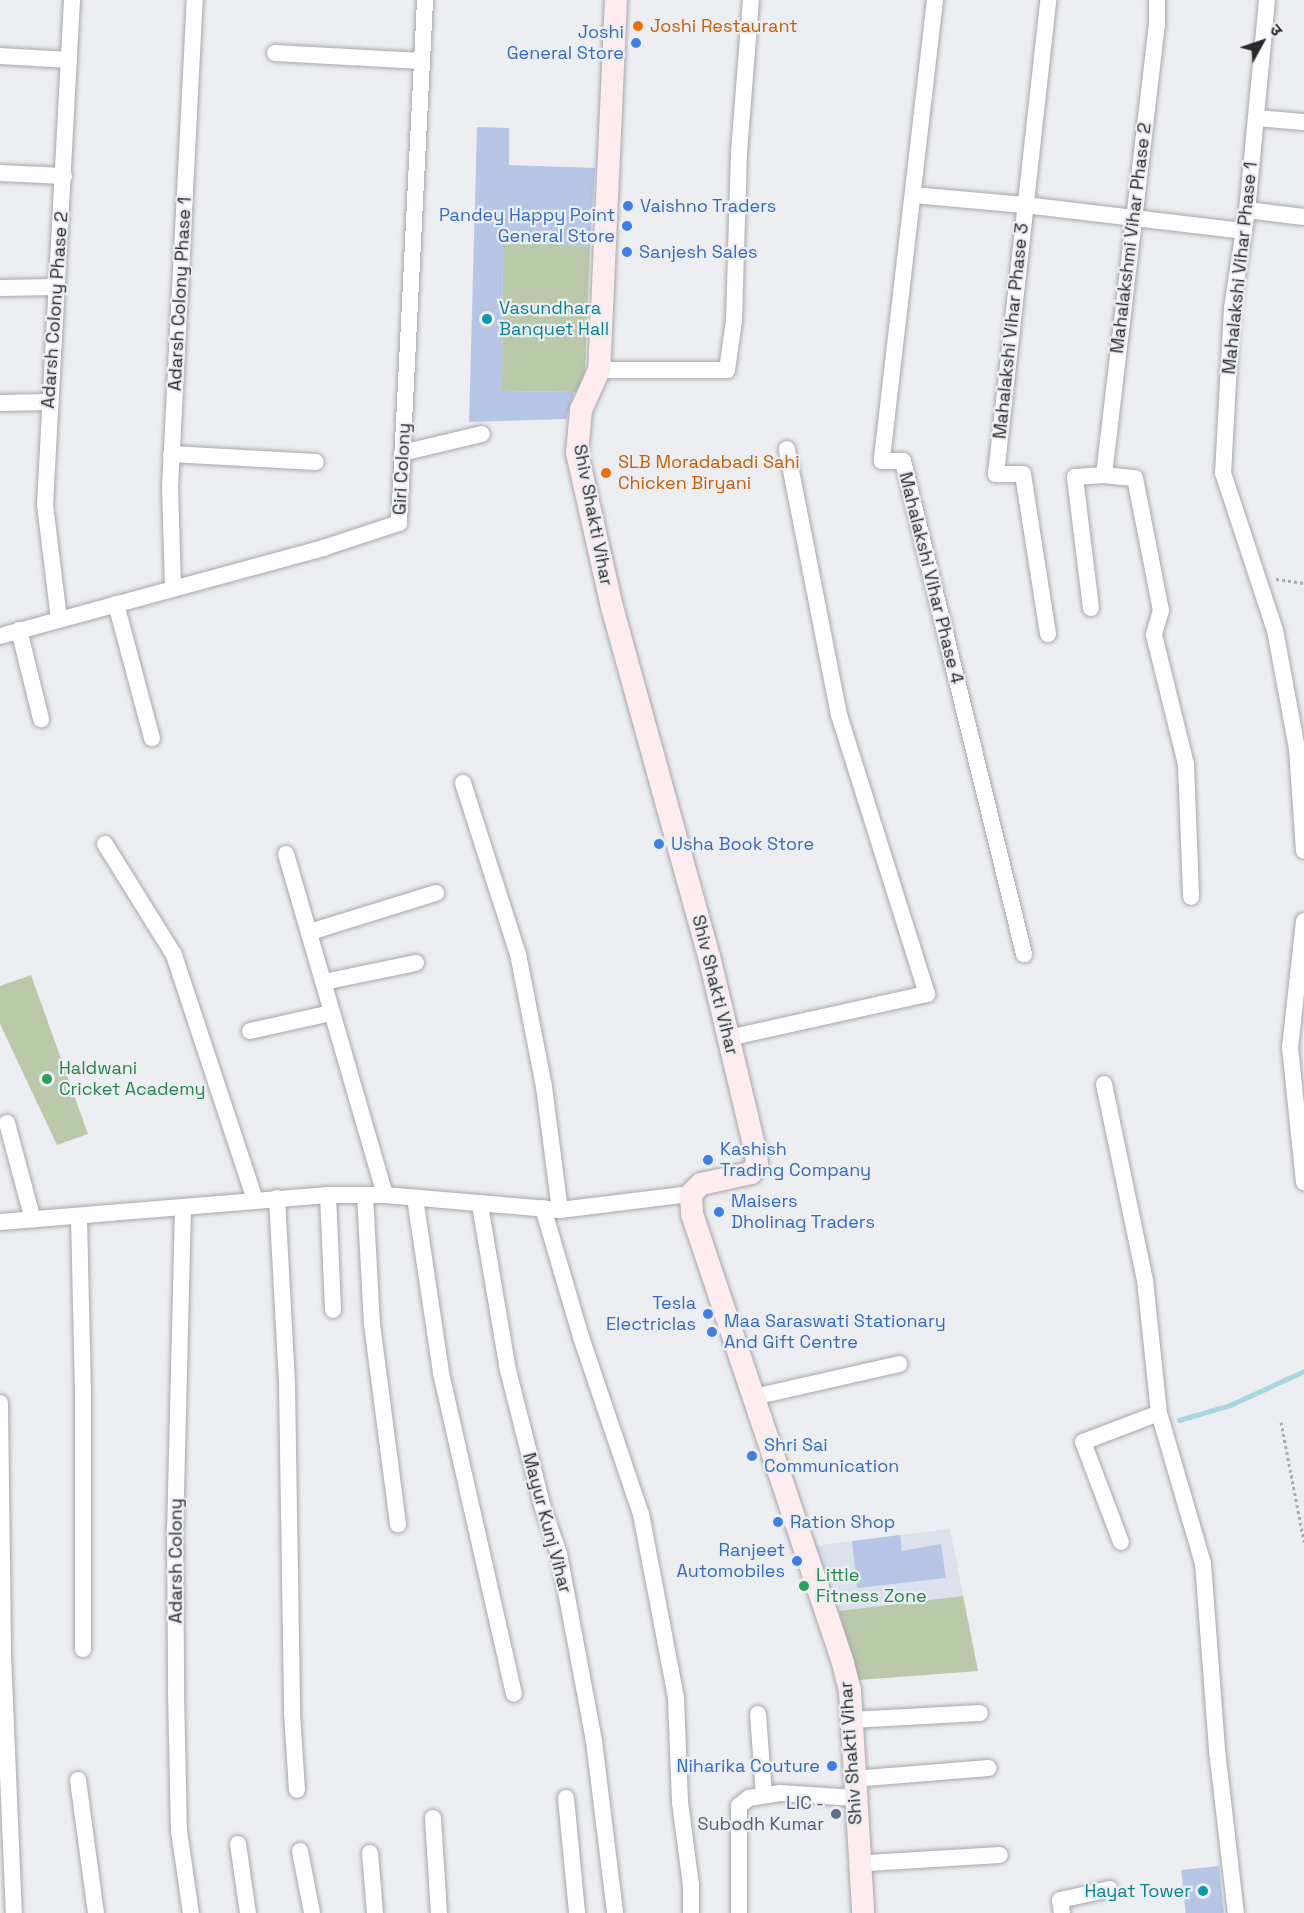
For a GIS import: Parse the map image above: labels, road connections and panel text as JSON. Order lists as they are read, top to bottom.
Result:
{
  "streets": {
    "street": [
      "Mahalakshmi Vihar Phase 2",
      "Mahalakshi Vihar Phase 1",
      "Adarsh Colony Phase 1",
      "Adarsh Colony Phase 2",
      "Mahalakshi Vihar Phase 3",
      "Giri Colony",
      "Shiv Shakti Vihar",
      "Mahalakshi Vihar Phase 4",
      "Mayur Kunj Vihar",
      "Adarsh Colony"
    ]
  },
  "crossings": [
    ["Adarsh Colony Phase 1", "Giri Colony"],
    ["Adarsh Colony Phase 2", "Giri Colony"]
  ],
  "places": [
    "Joshi Restaurant",
    "Joshi General Store",
    "Vaishno Traders",
    "Pandey Happy Point General Store",
    "Sanjesh Sales",
    "Vasundhara Banquet Hall",
    "SLB Moradabadi Sahi Chicken Biryani",
    "Usha Book Store",
    "Haldwani Cricket Academy",
    "Kashish Trading Company",
    "Maisers Dholinag Traders",
    "Tesla Electriclas",
    "Maa Saraswati Stationary And Gift Centre",
    "Shri Sai Communication",
    "Ration Shop",
    "Ranjeet Automobiles",
    "Little Fitness Zone",
    "Niharika Couture",
    "LIC - Subodh Kumar",
    "Hayat Tower"
  ],
  "north": "top right"
}
